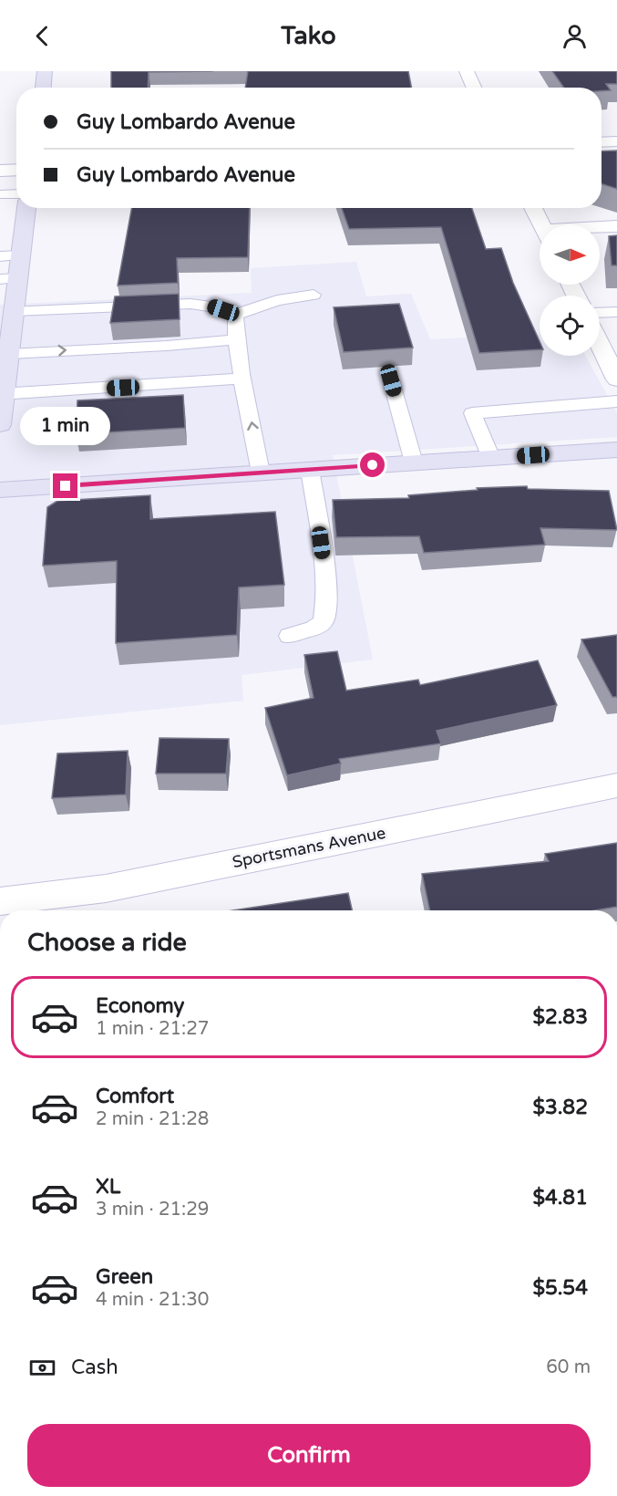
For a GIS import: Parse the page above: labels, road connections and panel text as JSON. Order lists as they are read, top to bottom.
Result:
{
  "streets": {
    "street": ["Sportsmans Avenue"]
  },
  "north": "right",
  "page": {
    "header": "Tako",
    "banner": ["Guy Lombardo Avenue", "Guy Lombardo Avenue"],
    "bubble": "1 min",
    "heading": "Choose a ride",
    "list": [
      {
        "name": "Economy",
        "note": "1 min · 21:27",
        "value": "$2.83"
      },
      {
        "name": "Comfort",
        "note": "2 min · 21:28",
        "value": "$3.82"
      },
      {
        "name": "XL",
        "note": "3 min · 21:29",
        "value": "$4.81"
      },
      {
        "name": "Green",
        "note": "4 min · 21:30",
        "value": "$5.54"
      }
    ],
    "pay": ["Cash", "60 m"],
    "buttons": "Confirm"
  }
}
